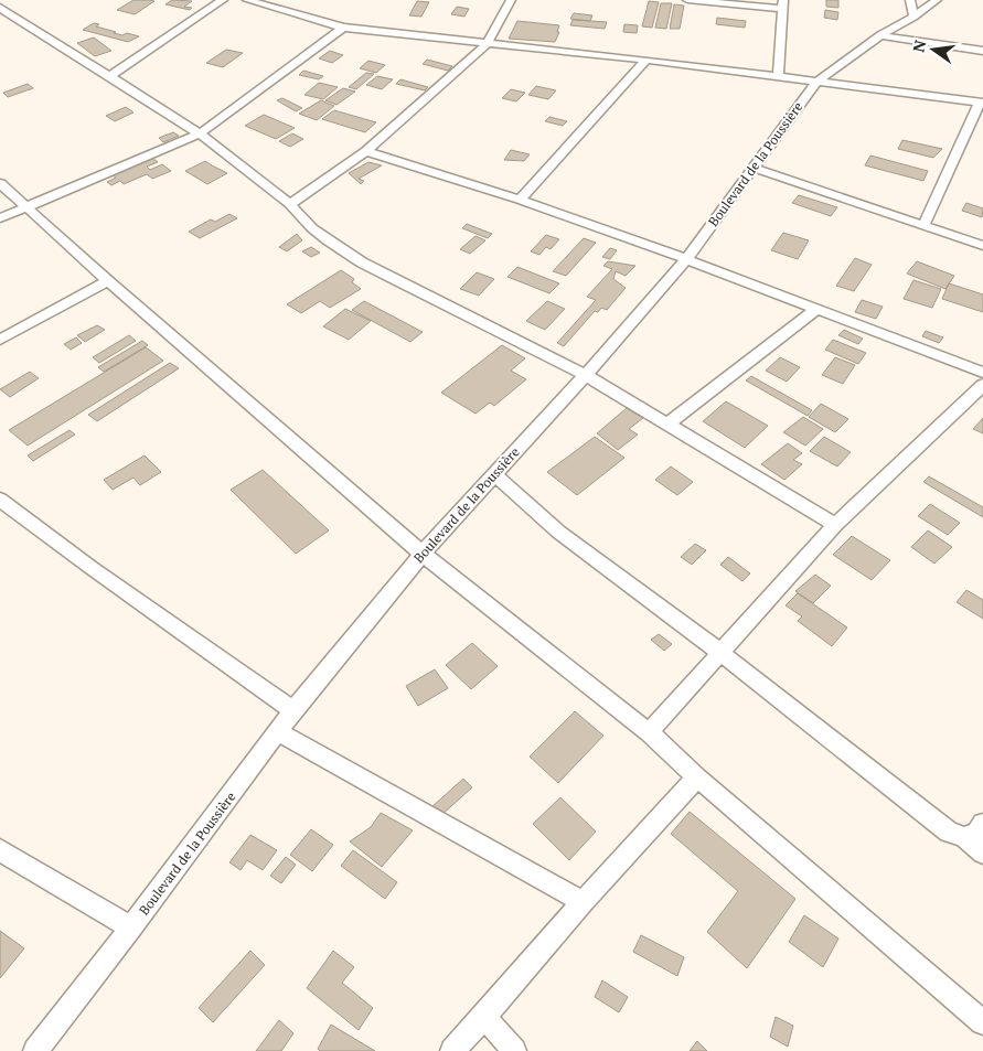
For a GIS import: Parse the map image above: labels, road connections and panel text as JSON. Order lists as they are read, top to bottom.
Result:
{
  "streets": {
    "street": ["Boulevard de la Poussière"]
  },
  "north": "left"
}
